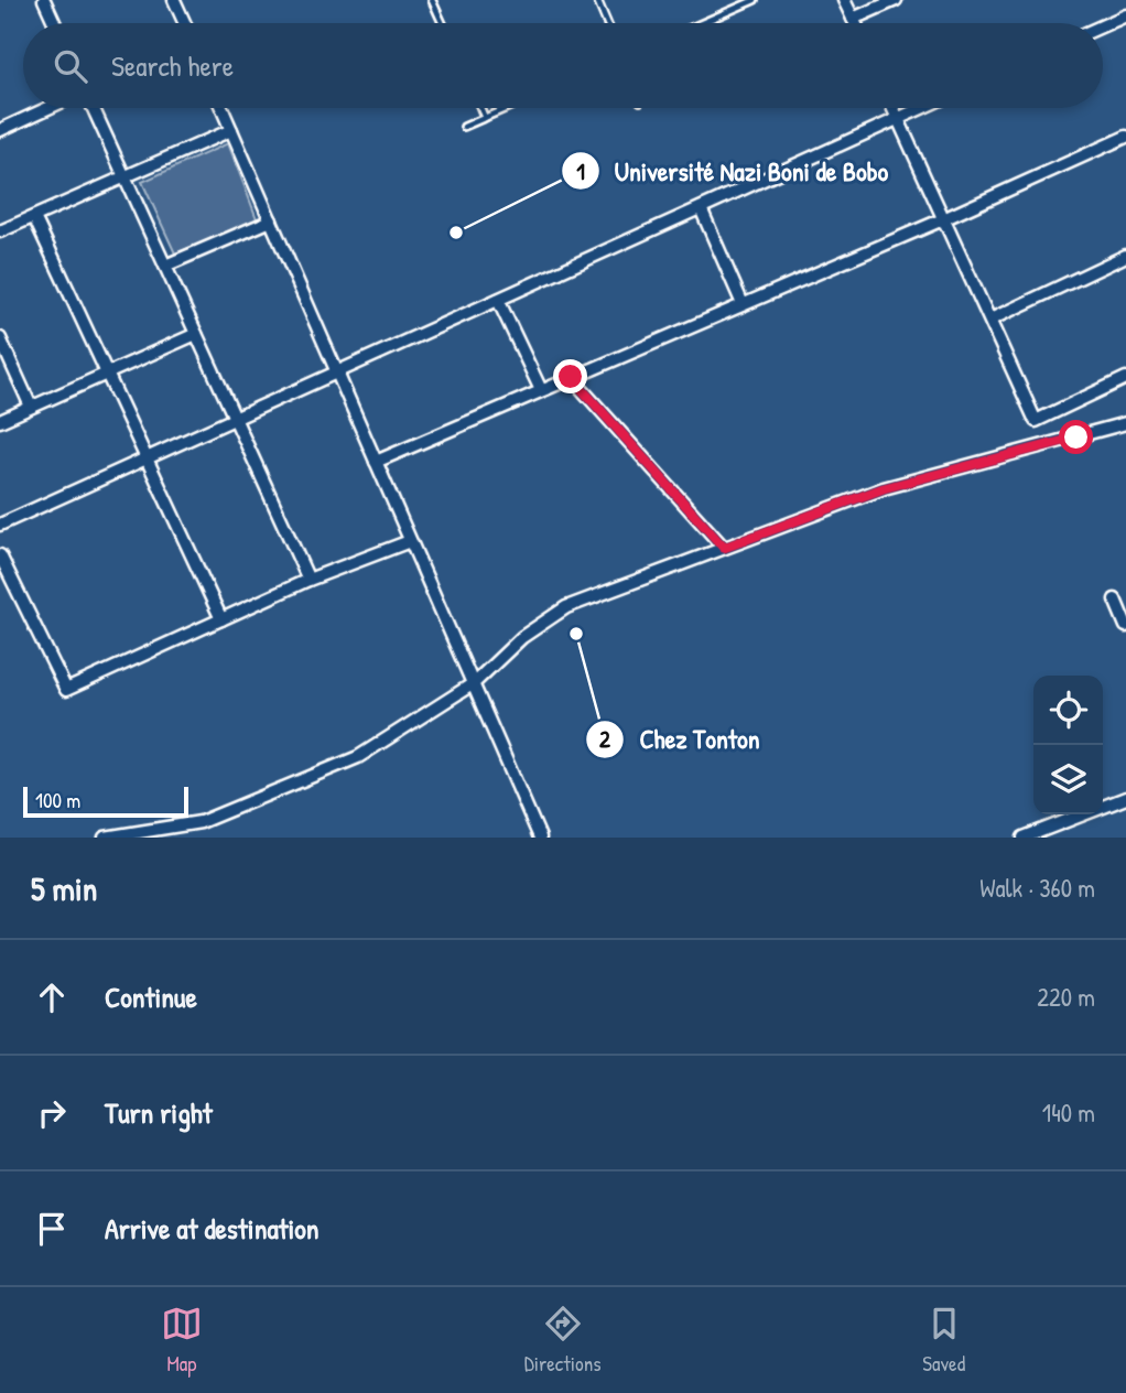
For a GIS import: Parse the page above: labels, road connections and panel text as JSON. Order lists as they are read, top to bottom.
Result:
{
  "places": ["Université Nazi Boni de Bobo", "Chez Tonton"],
  "scale_bar": "100 m",
  "page": {
    "search": "Search here",
    "scale": "100 m",
    "heading": ["5 min", "Walk · 360 m"],
    "list": [
      ["Continue", "220 m"],
      ["Turn right", "140 m"],
      "Arrive at destination"
    ],
    "nav": ["Map", "Directions", "Saved"]
  }
}
